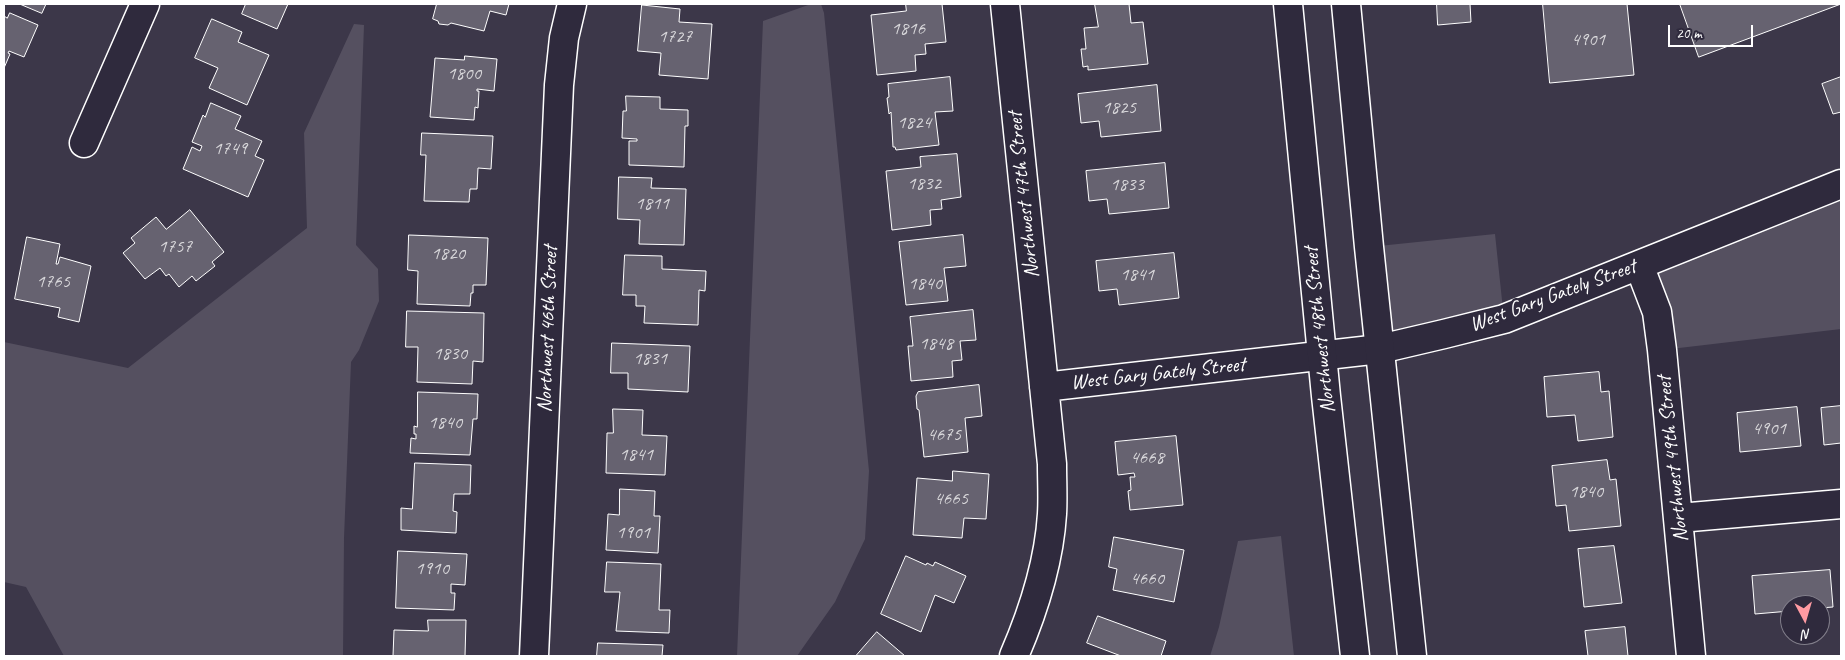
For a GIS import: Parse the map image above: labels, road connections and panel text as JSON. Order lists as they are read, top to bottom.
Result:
{
  "streets": {
    "street": [
      "Northwest 47th Street",
      "West Gary Gately Street",
      "Northwest 46th Street",
      "Northwest 48th Street",
      "Northwest 49th Street"
    ]
  },
  "crossings": [
    ["Northwest 47th Street", "West Gary Gately Street"],
    ["West Gary Gately Street", "Northwest 48th Street"],
    ["West Gary Gately Street", "Northwest 49th Street"]
  ],
  "house_numbers": [
    "1816",
    "1727",
    "4901",
    "1800",
    "1825",
    "1824",
    "1749",
    "1832",
    "1833",
    "1811",
    "1757",
    "1820",
    "1841",
    "1765",
    "1840",
    "1848",
    "1830",
    "1831",
    "1840",
    "4901",
    "4675",
    "1841",
    "4668",
    "1840",
    "4665",
    "1901",
    "1910",
    "4660"
  ],
  "scale_bar": "20 m",
  "north": "bottom"
}
